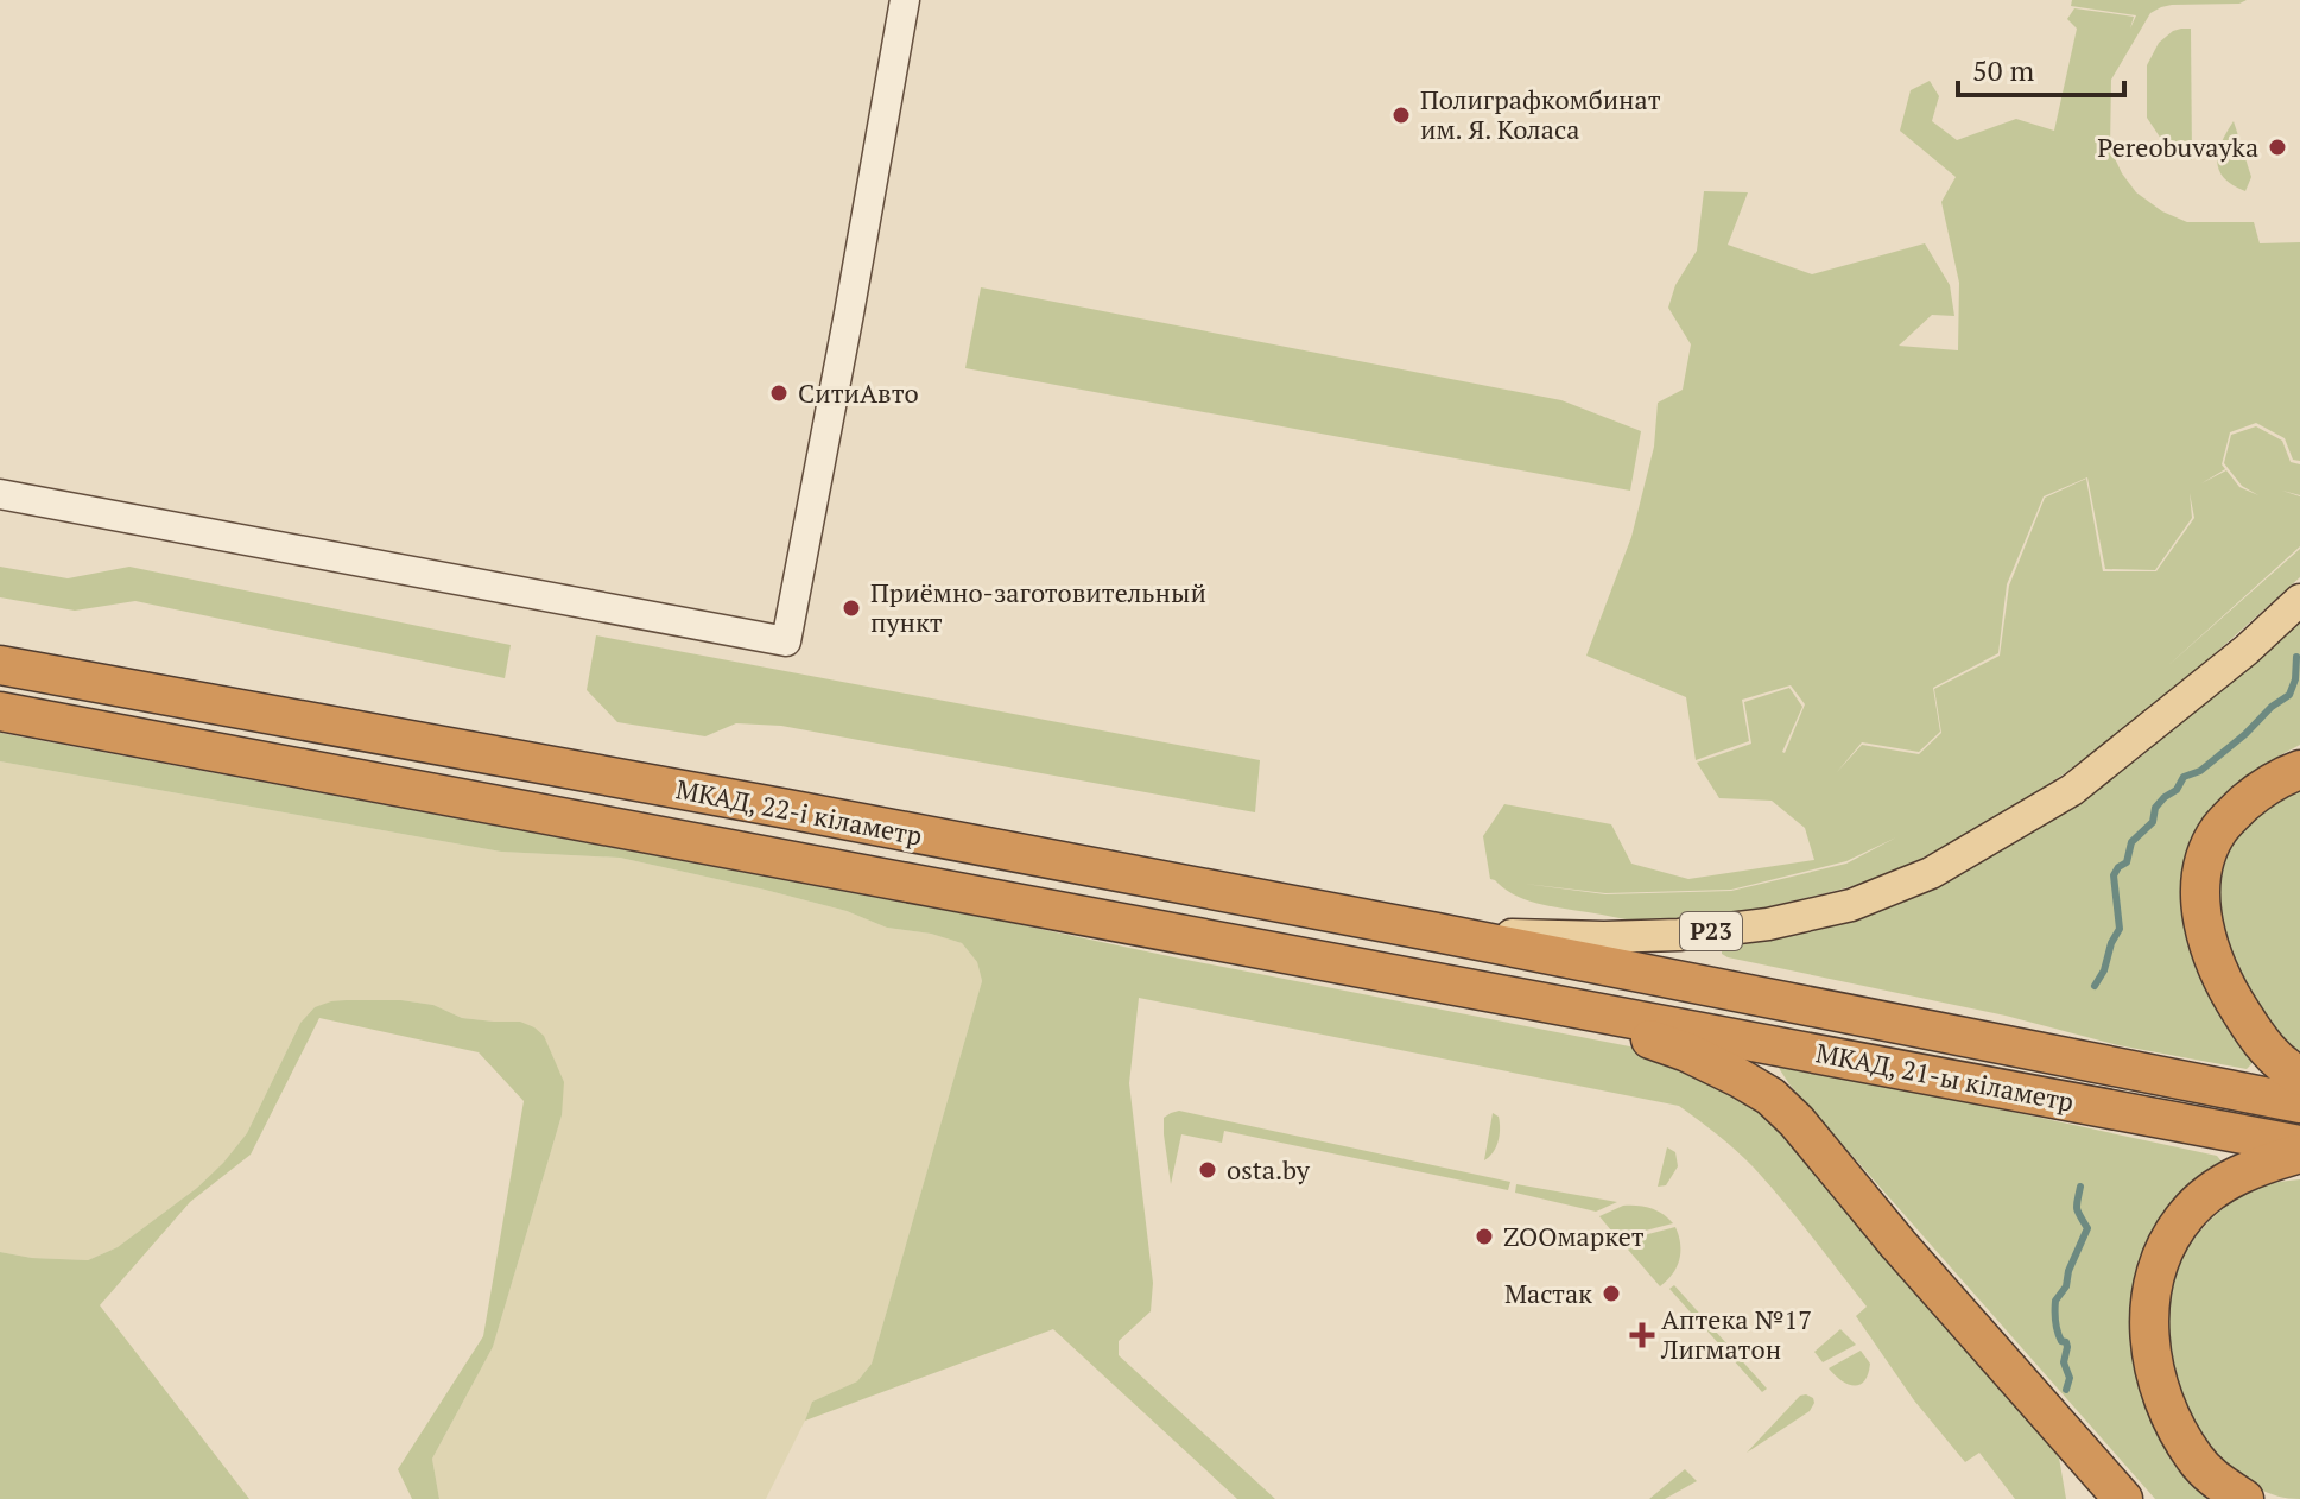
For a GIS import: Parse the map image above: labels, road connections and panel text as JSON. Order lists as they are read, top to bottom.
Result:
{
  "streets": {
    "highway": ["МКАД, 22-і кіламетр", "МКАД, 21-ы кіламетр"],
    "main road": ["Р23"]
  },
  "crossings": [
    ["МКАД, 22-і кіламетр", "Р23"],
    ["МКАД, 22-і кіламетр", "МКАД, 21-ы кіламетр"]
  ],
  "places": {
    "other": [
      "Полиграфкомбинат им. Я. Коласа",
      "Pereobuvayka",
      "СитиАвто",
      "Приёмно-заготовительный пункт",
      "osta.by",
      "ZOOмаркет",
      "Мастак"
    ],
    "health": ["Аптека №17 Лигматон"]
  },
  "scale_bar": "50 m"
}
